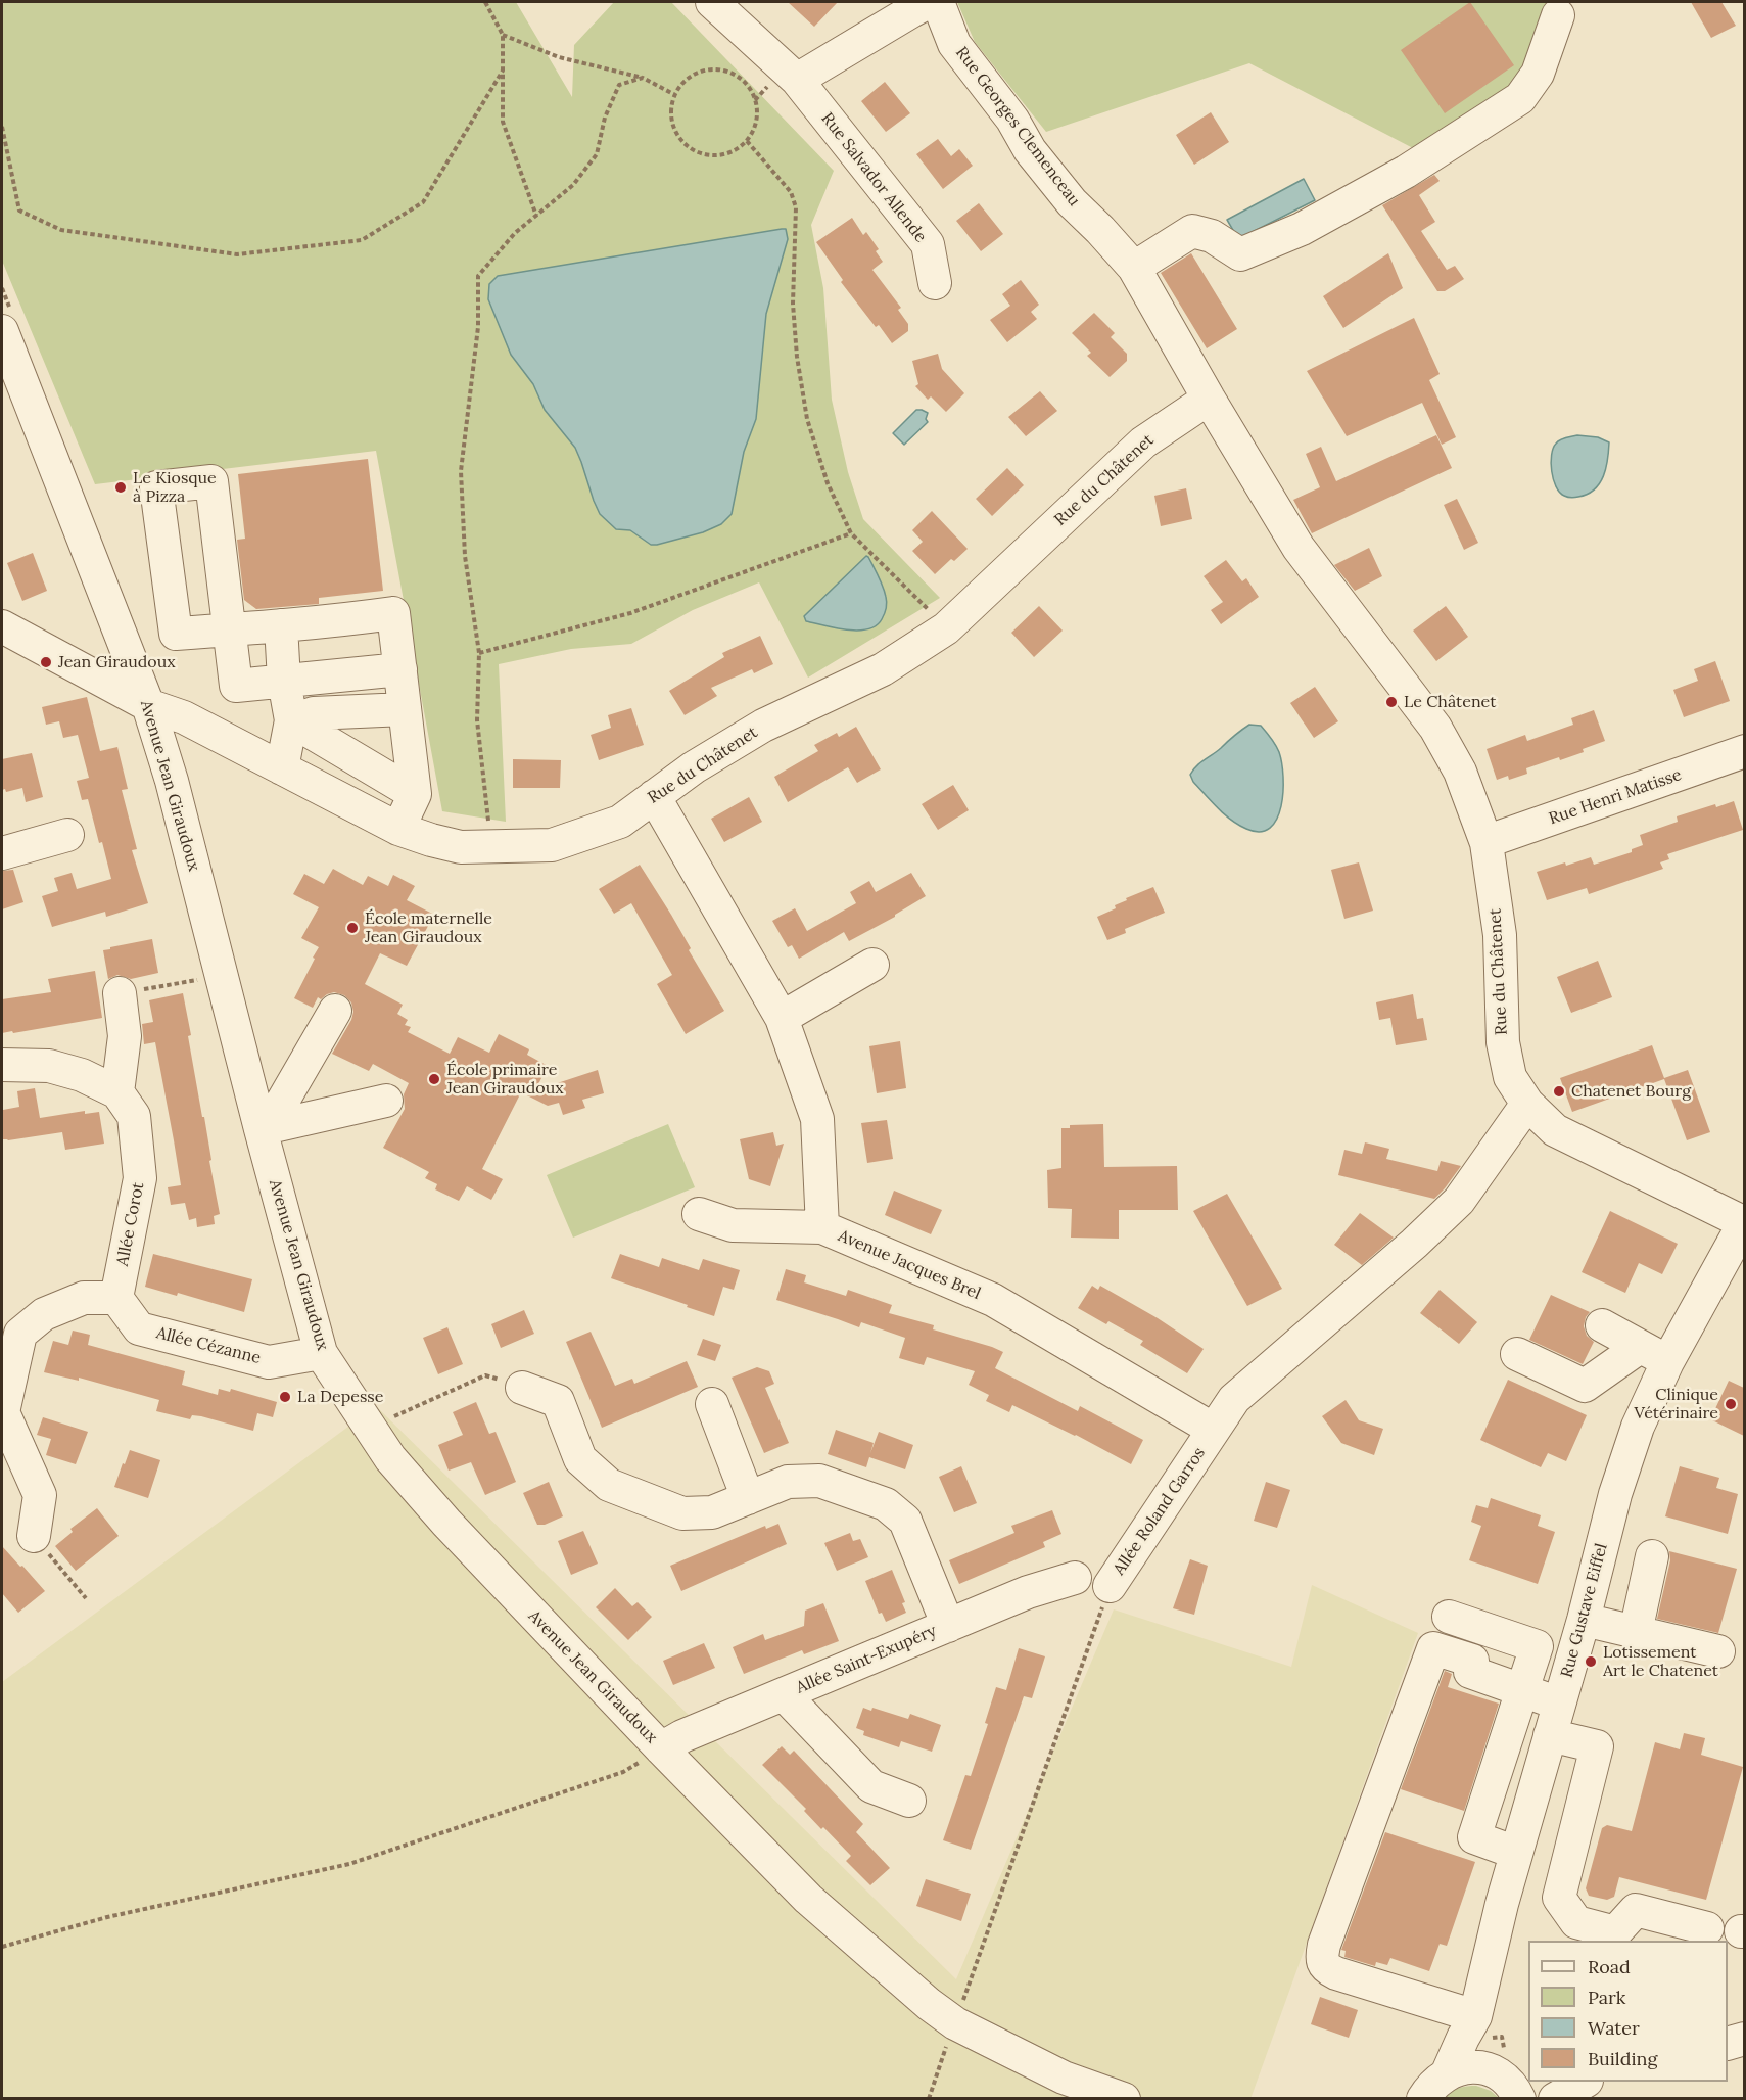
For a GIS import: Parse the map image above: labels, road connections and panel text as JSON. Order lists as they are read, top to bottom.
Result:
{
  "streets": {
    "street": [
      "Rue Georges Clemenceau",
      "Rue Salvador Allende",
      "Rue du Châtenet",
      "Avenue Jean Giraudoux",
      "Rue Henri Matisse",
      "Allée Corot",
      "Avenue Jacques Brel",
      "Allée Cézanne",
      "Allée Roland Garros",
      "Rue Gustave Eiffel",
      "Allée Saint-Exupéry"
    ]
  },
  "crossings": [
    ["Rue Georges Clemenceau", "Rue du Châtenet"],
    ["Rue du Châtenet", "Avenue Jean Giraudoux"],
    ["Rue du Châtenet", "Rue Henri Matisse"],
    ["Rue du Châtenet", "Avenue Jacques Brel"],
    ["Rue du Châtenet", "Allée Roland Garros"],
    ["Rue du Châtenet", "Rue Gustave Eiffel"],
    ["Avenue Jean Giraudoux", "Allée Cézanne"],
    ["Avenue Jean Giraudoux", "Allée Roland Garros"],
    ["Avenue Jean Giraudoux", "Allée Saint-Exupéry"],
    ["Allée Corot", "Allée Cézanne"],
    ["Avenue Jacques Brel", "Allée Roland Garros"]
  ],
  "places": [
    "Le Kiosque à Pizza",
    "Jean Giraudoux",
    "Le Châtenet",
    "École maternelle Jean Giraudoux",
    "École primaire Jean Giraudoux",
    "Chatenet Bourg",
    "La Depesse",
    "Clinique Vétérinaire",
    "Lotissement Art le Chatenet"
  ],
  "legend": [
    "Road",
    "Park",
    "Water",
    "Building"
  ]
}
